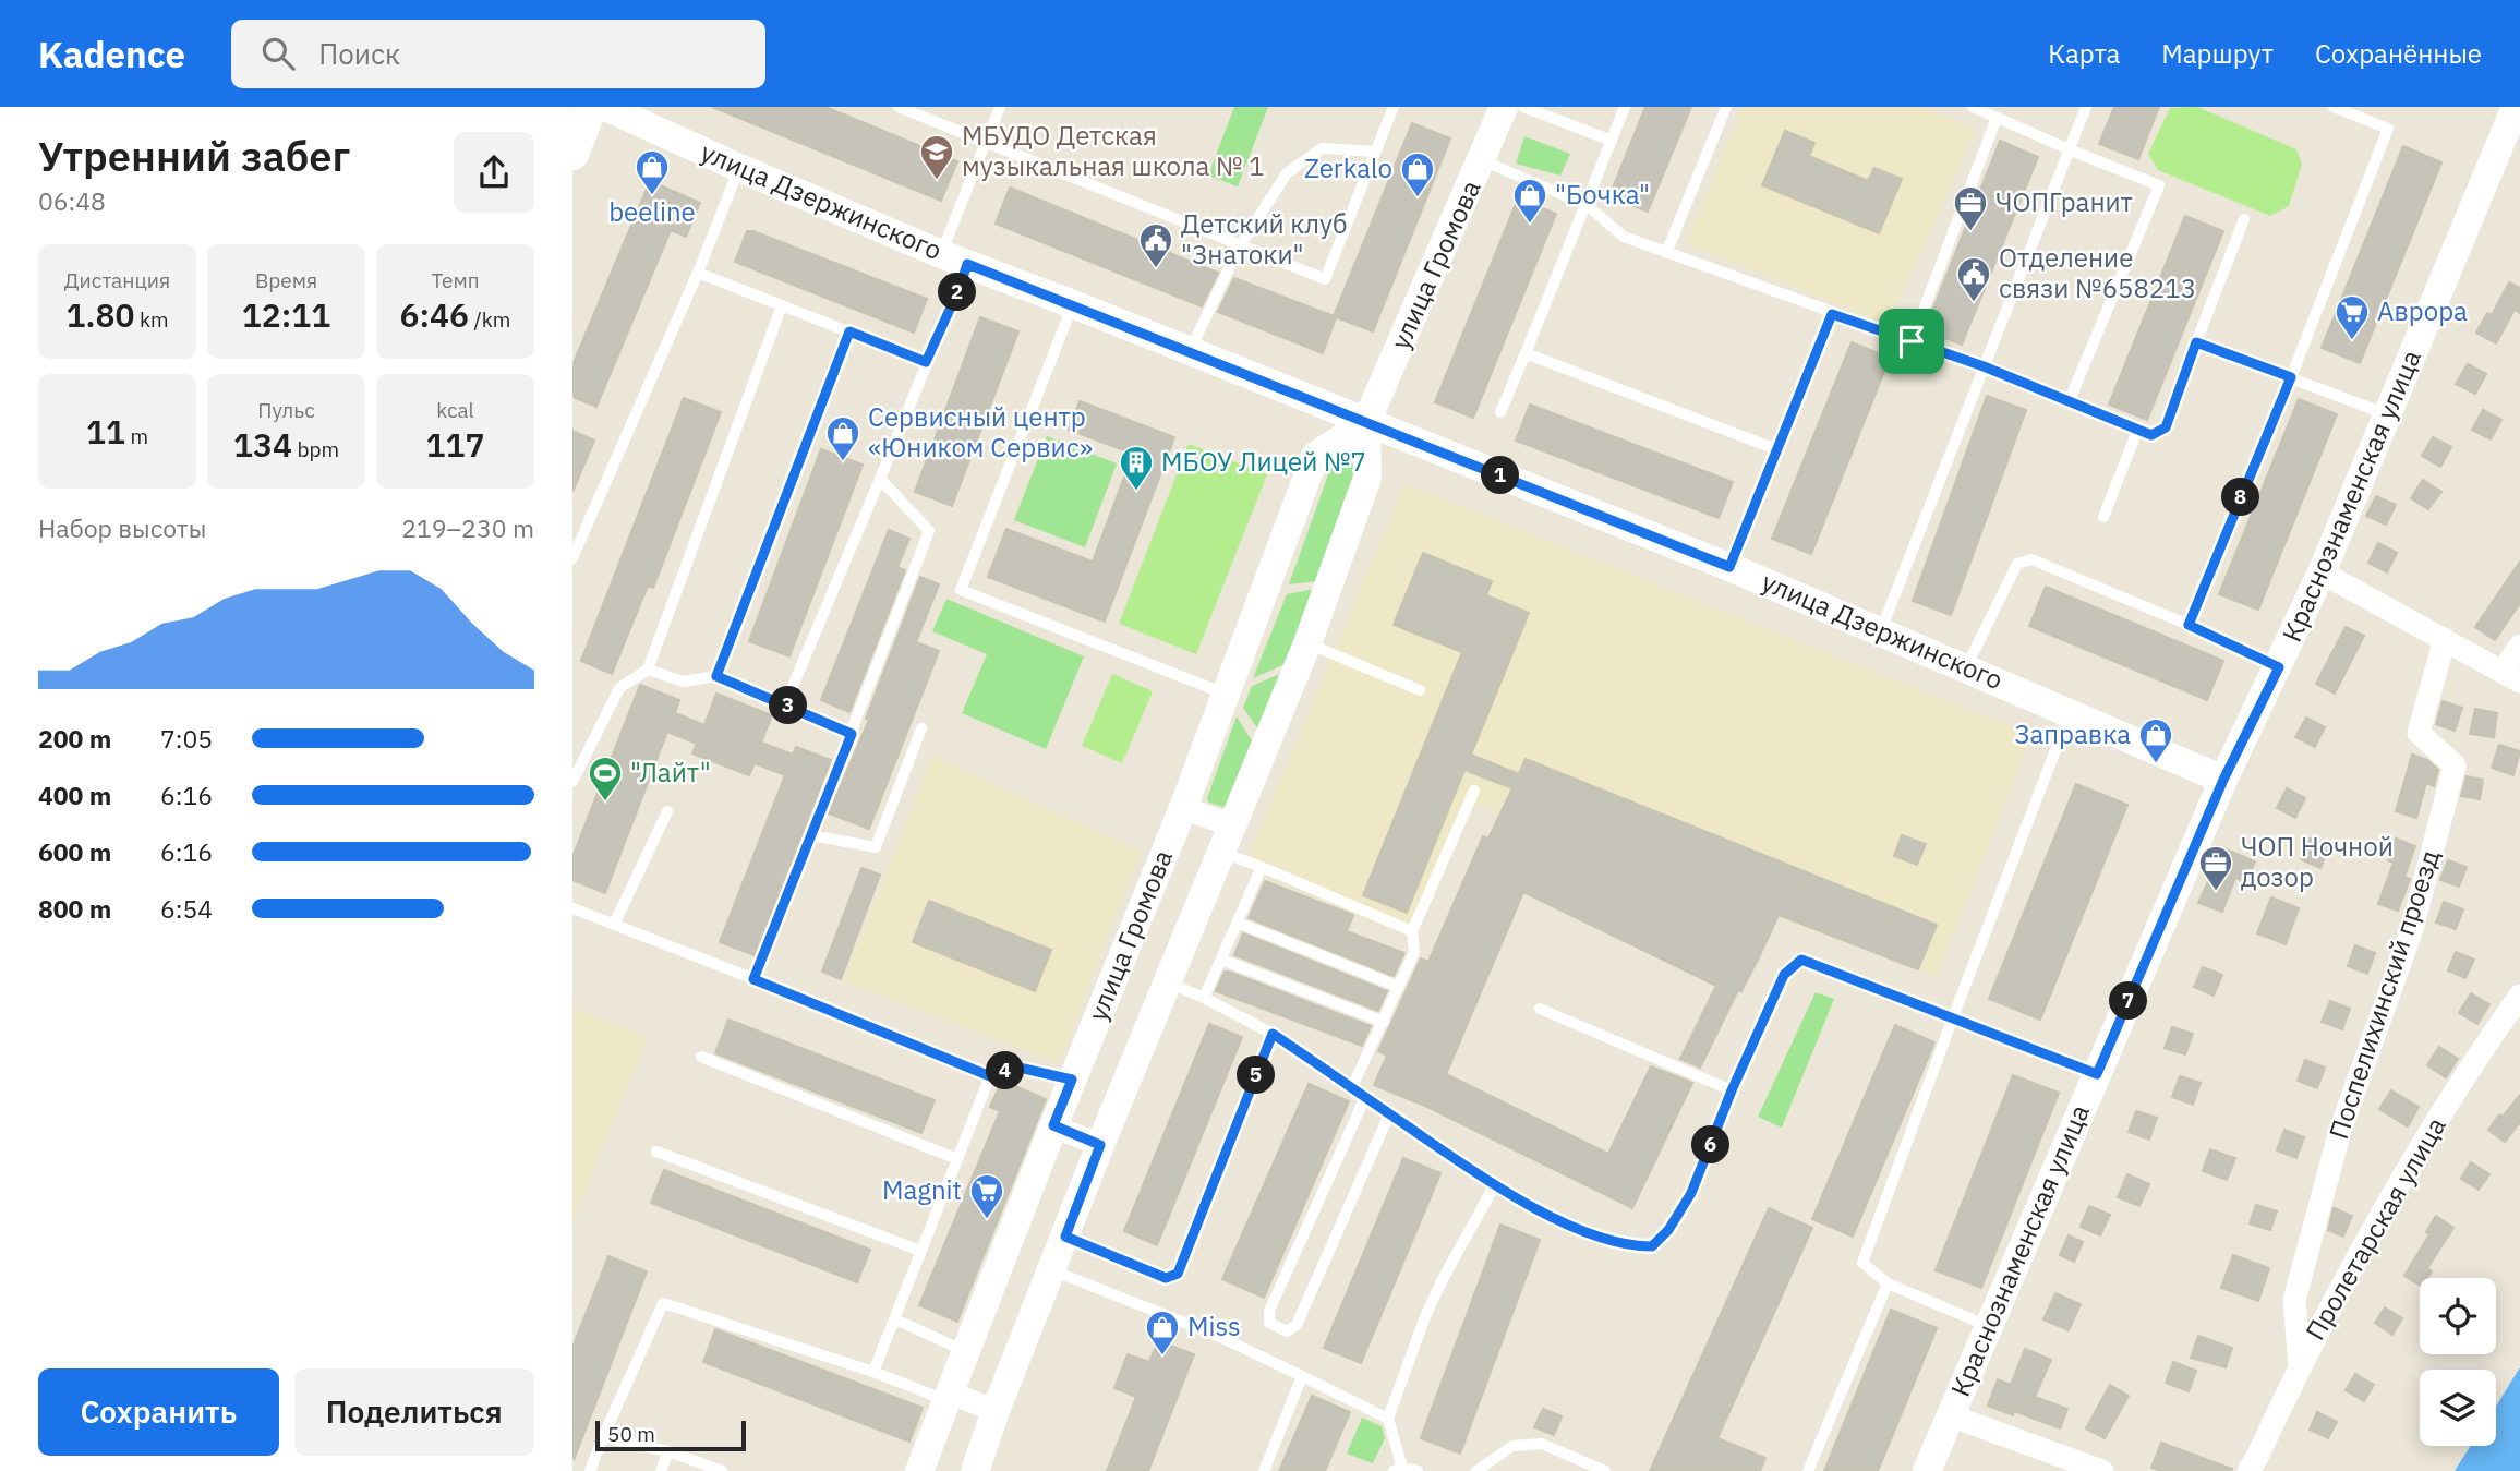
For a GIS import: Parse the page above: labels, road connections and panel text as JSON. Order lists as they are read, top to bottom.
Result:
{
  "streets": {
    "street": [
      "улица Дзержинского",
      "улица Громова",
      "Краснознаменская улица",
      "Поспелихинский проезд",
      "Пролетарская улица"
    ]
  },
  "crossings": [
    ["улица Дзержинского", "улица Громова"],
    ["улица Дзержинского", "Краснознаменская улица"],
    ["Поспелихинский проезд", "Пролетарская улица"]
  ],
  "places": {
    "school or university": ["МБУДО Детская музыкальная школа № 1"],
    "shop": [
      "beeline",
      "Zerkalo",
      "\"Бочка\"",
      "Сервисный центр «Юником Сервис»",
      "Заправка",
      "Miss"
    ],
    "office": ["ЧОПГранит", "ЧОП Ночной дозор"],
    "public building": ["Детский клуб \"Знатоки\"", "Отделение связи №658213"],
    "supermarket": ["Аврора", "Magnit"],
    "building": ["МБОУ Лицей №7"],
    "sports": ["\"Лайт\""]
  },
  "scale_bar": "50 m",
  "page": {
    "header": "Kadence",
    "search": "Поиск",
    "nav": ["Карта", "Маршрут", "Сохранённые"],
    "heading": ["Утренний забег", "06:48"],
    "stats": [
      ["Дистанция", "1.80 km"],
      ["Время", "12:11"],
      ["Темп", "6:46 /km"],
      ["11 m"],
      ["Пульс", "134 bpm"],
      ["kcal", "117"]
    ],
    "pins": [
      "2",
      "1",
      "8",
      "3",
      "7",
      "4",
      "5",
      "6"
    ],
    "chart": ["Набор высоты", "219–230 m"],
    "list": [
      {
        "name": "200 m",
        "note": "7:05"
      },
      {
        "name": "400 m",
        "note": "6:16"
      },
      {
        "name": "600 m",
        "note": "6:16"
      },
      {
        "name": "800 m",
        "note": "6:54"
      }
    ],
    "buttons": ["Сохранить", "Поделиться"],
    "scale": "50 m"
  }
}
